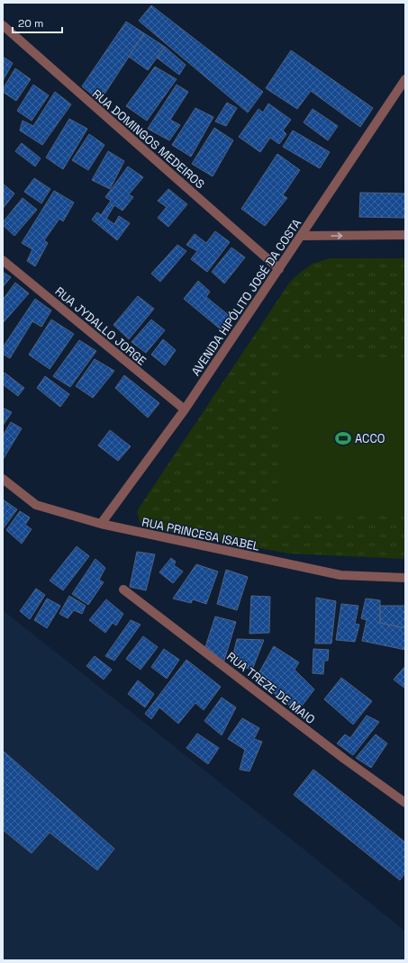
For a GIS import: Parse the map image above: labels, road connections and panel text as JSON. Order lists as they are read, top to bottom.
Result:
{
  "streets": {
    "street": [
      "RUA DOMINGOS MEDEIROS",
      "AVENIDA HIPÓLITO JOSÉ DA COSTA",
      "RUA JYDALLO JORGE",
      "RUA PRINCESA ISABEL",
      "RUA TREZE DE MAIO"
    ]
  },
  "crossings": [
    ["RUA DOMINGOS MEDEIROS", "AVENIDA HIPÓLITO JOSÉ DA COSTA"],
    ["AVENIDA HIPÓLITO JOSÉ DA COSTA", "RUA JYDALLO JORGE"],
    ["AVENIDA HIPÓLITO JOSÉ DA COSTA", "RUA PRINCESA ISABEL"]
  ],
  "places": {
    "sports": ["ACCO"]
  },
  "scale_bar": "20 m"
}
